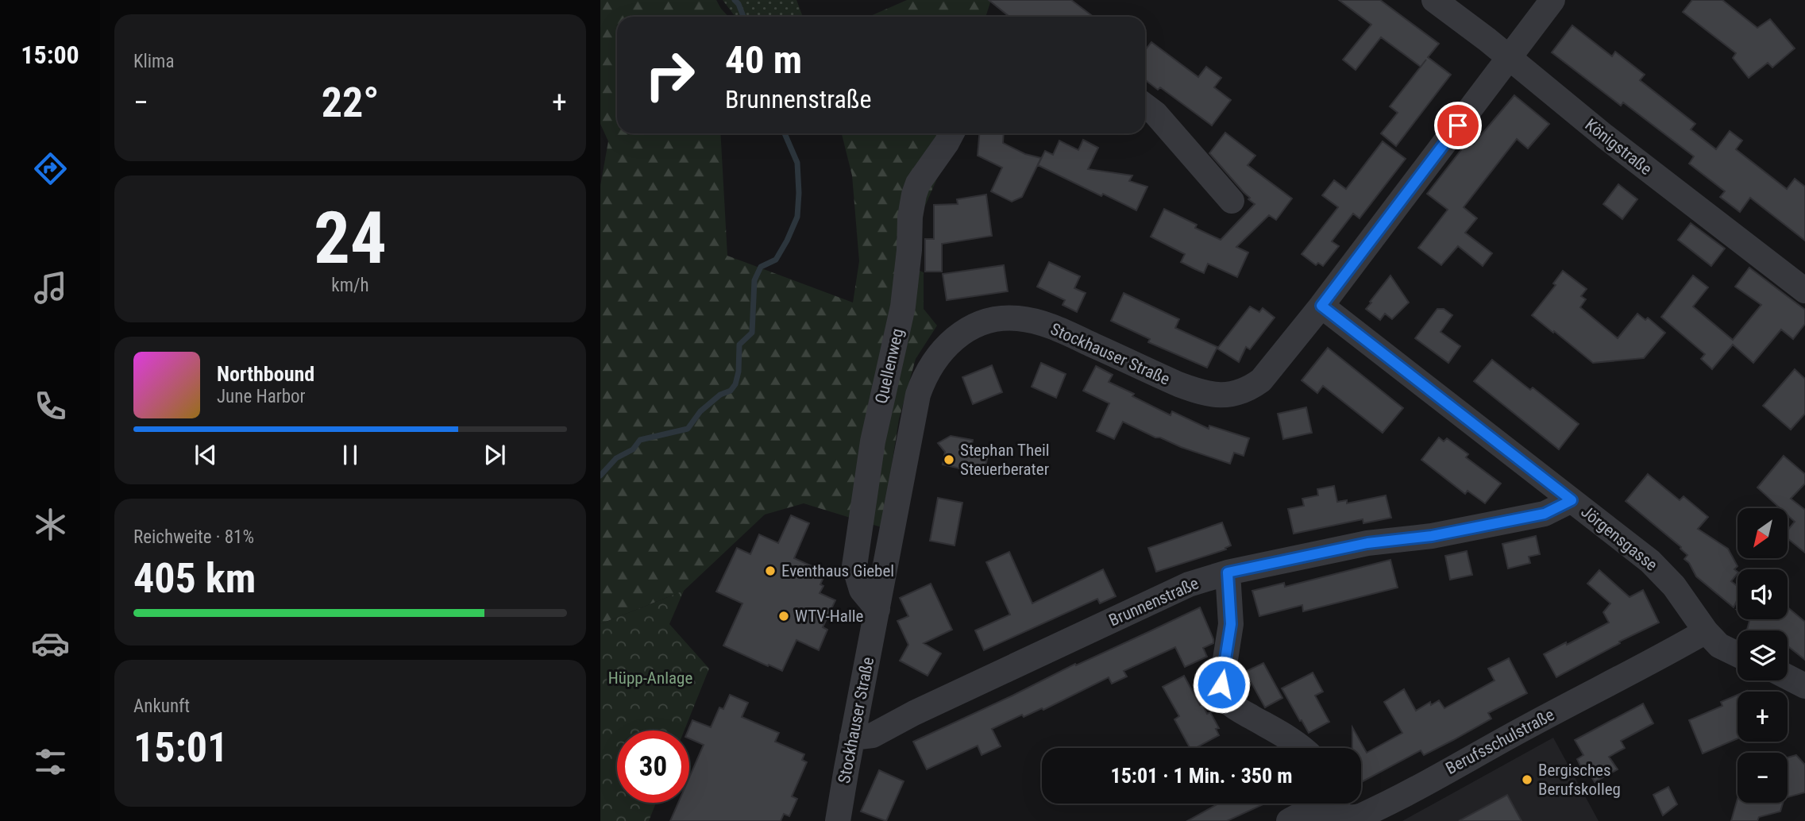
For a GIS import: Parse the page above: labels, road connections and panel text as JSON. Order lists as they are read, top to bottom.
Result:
{
  "streets": {
    "street": [
      "Königstraße",
      "Stockhauser Straße",
      "Quellenweg",
      "Jörgensgasse",
      "Brunnenstraße",
      "Berufsschulstraße"
    ]
  },
  "crossings": [
    ["Königstraße", "Stockhauser Straße"],
    ["Stockhauser Straße", "Quellenweg"],
    ["Stockhauser Straße", "Jörgensgasse"],
    ["Stockhauser Straße", "Brunnenstraße"],
    ["Jörgensgasse", "Brunnenstraße"],
    ["Jörgensgasse", "Berufsschulstraße"]
  ],
  "parks": ["Hüpp-Anlage"],
  "places": [
    "Stephan Theil Steuerberater",
    "Eventhaus Giebel",
    "WTV-Halle",
    "Bergisches Berufskolleg"
  ],
  "north": "bottom left",
  "page": {
    "tabs": "15:00",
    "tile": [
      "Klima",
      ["24", "km/h"],
      ["Reichweite · 81%", "405 km"],
      ["Ankunft", "15:01"]
    ],
    "turn": ["40 m", "Brunnenstraße"],
    "heat": ["−", "22°", "+"],
    "song": ["Northbound", "June Harbor"],
    "map_buttons": ["+", "−"],
    "limit": "30",
    "trip": "15:01 · 1 Min. · 350 m"
  }
}
